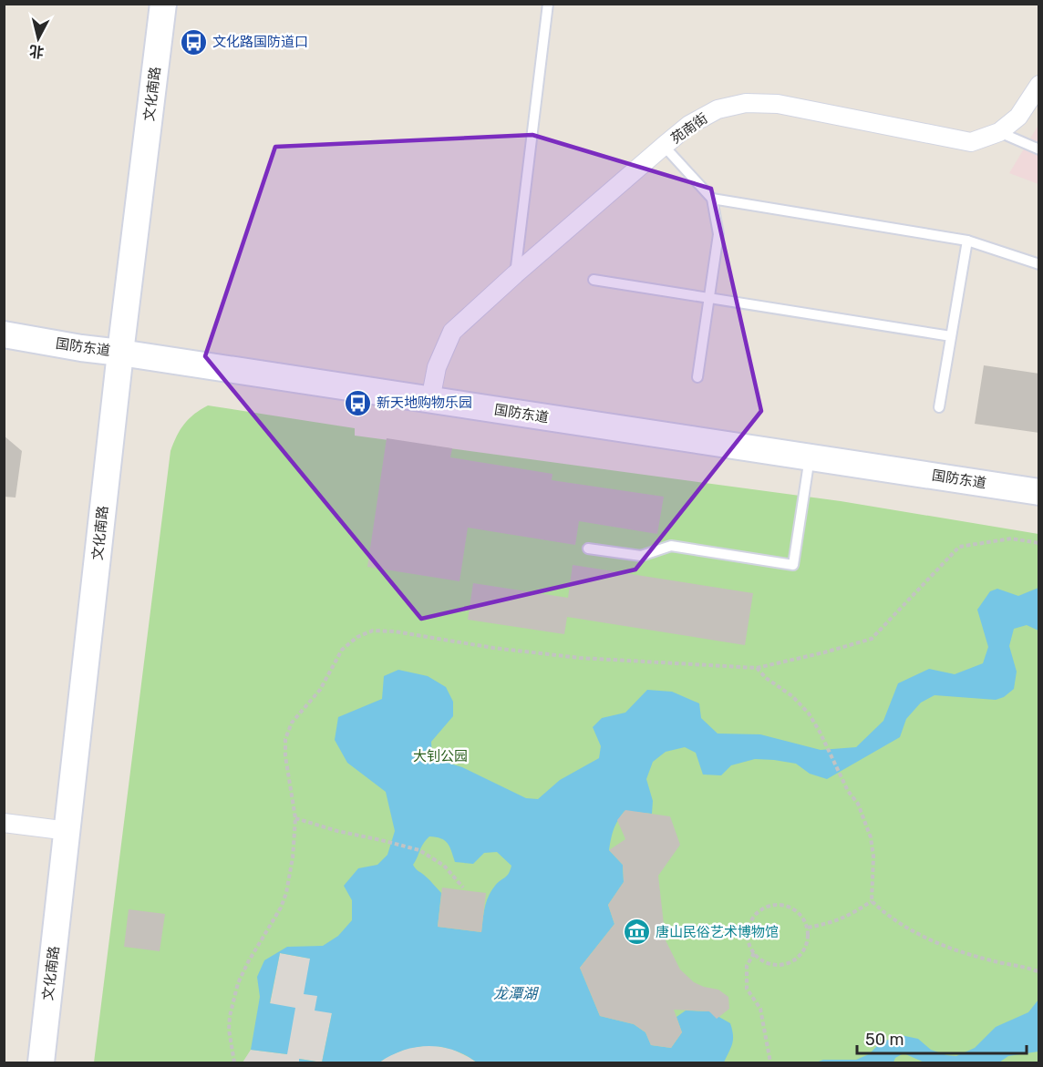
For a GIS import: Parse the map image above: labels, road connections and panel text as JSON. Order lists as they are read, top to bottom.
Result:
{
  "streets": {
    "street": ["文化南路", "苑南街", "国防东道"]
  },
  "crossings": [
    ["文化南路", "国防东道"],
    ["苑南街", "国防东道"]
  ],
  "water": ["龙潭湖"],
  "parks": ["大钊公园"],
  "places": {
    "bus stop": ["文化路国防道口", "新天地购物乐园"],
    "museum": ["唐山民俗艺术博物馆"]
  },
  "scale_bar": "50 m",
  "north": "bottom"
}
